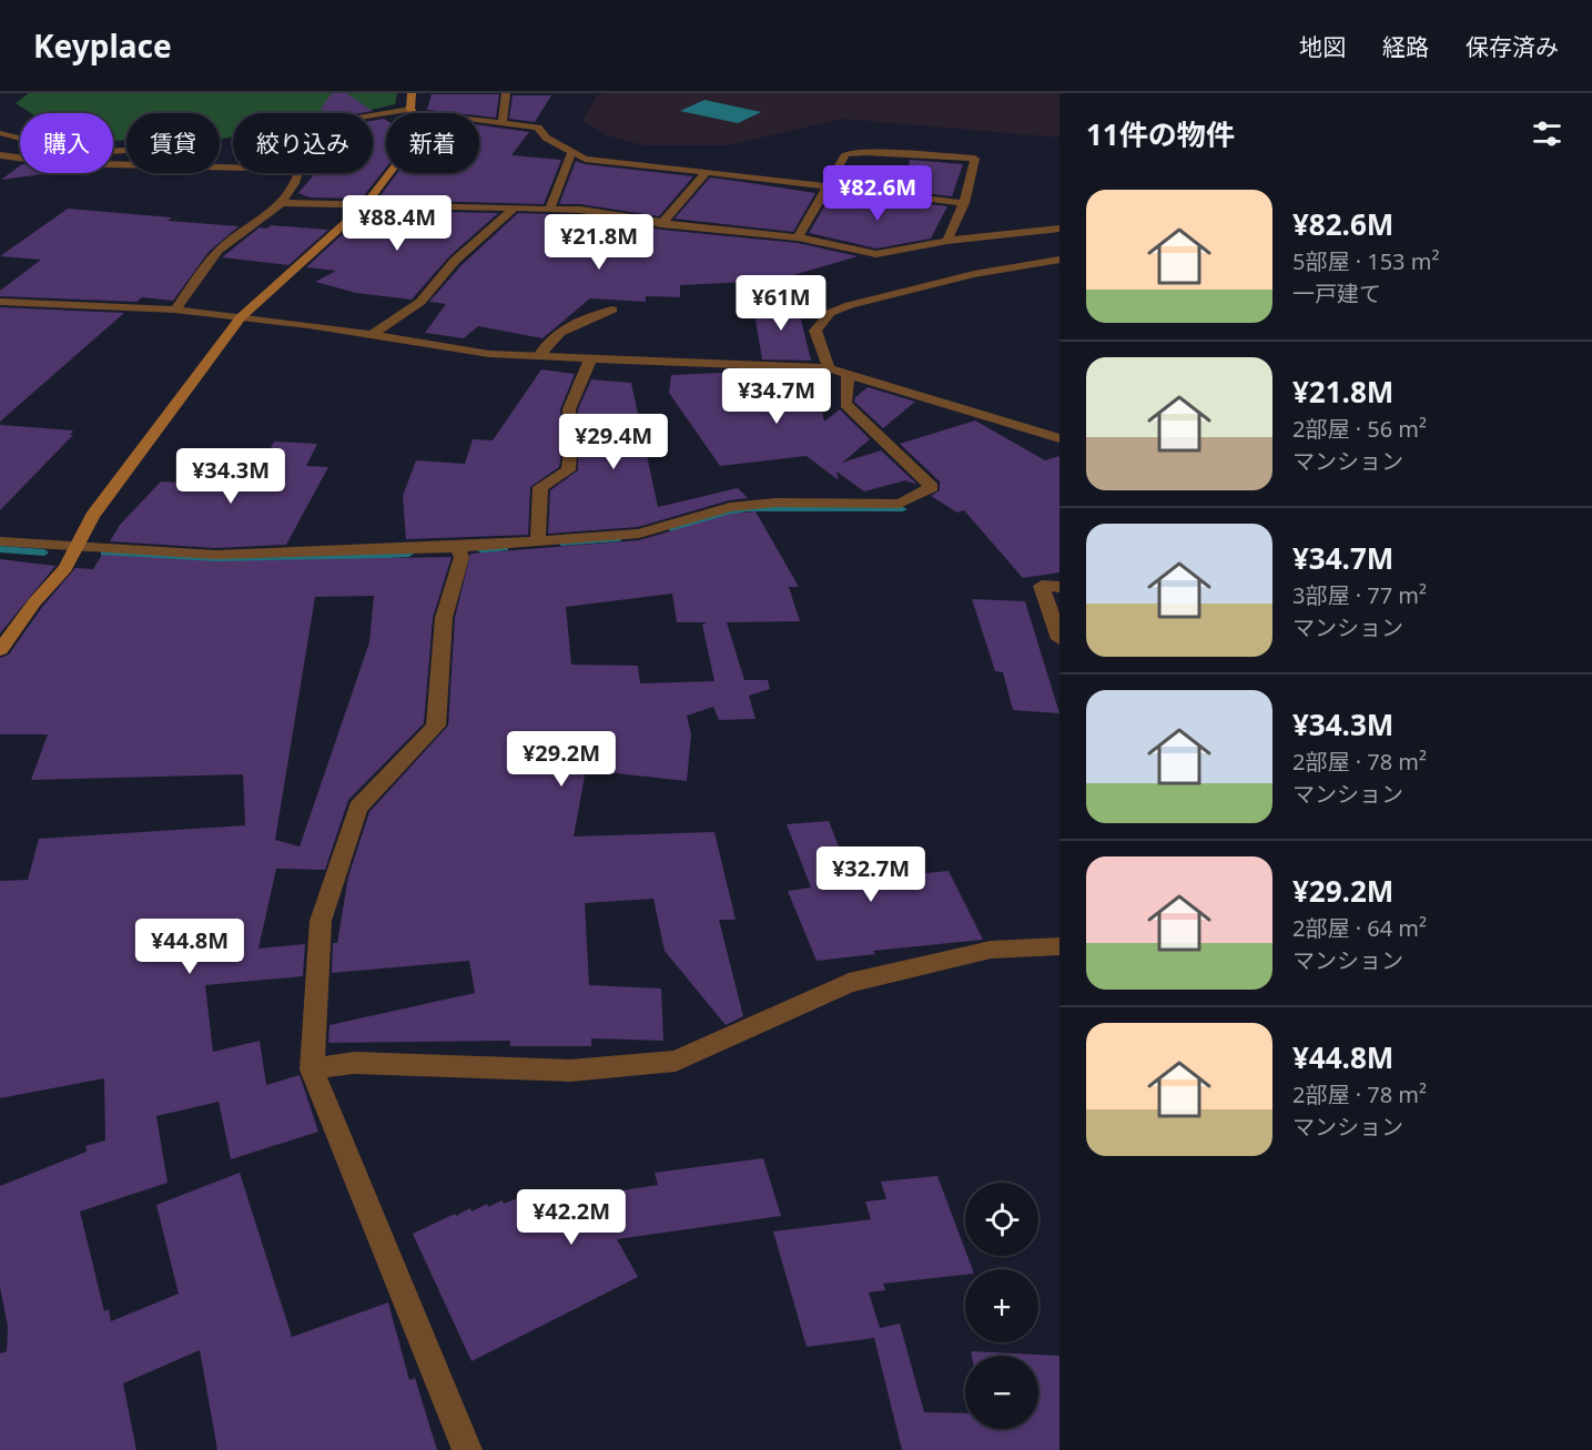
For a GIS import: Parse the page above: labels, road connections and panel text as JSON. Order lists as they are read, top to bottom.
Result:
{
  "page": {
    "header": "Keyplace",
    "nav": ["地図", "経路", "保存済み"],
    "heading": "11件の物件",
    "chip": [
      "購入",
      "賃貸",
      "絞り込み",
      "新着"
    ],
    "price": [
      "¥82.6M",
      "¥88.4M",
      "¥21.8M",
      "¥61M",
      "¥34.7M",
      "¥29.4M",
      "¥34.3M",
      "¥29.2M",
      "¥32.7M",
      "¥44.8M",
      "¥42.2M"
    ],
    "list": [
      {
        "name": "¥82.6M",
        "note": "5部屋 · 153 m² · 一戸建て"
      },
      {
        "name": "¥21.8M",
        "note": "2部屋 · 56 m² · マンション"
      },
      {
        "name": "¥34.7M",
        "note": "3部屋 · 77 m² · マンション"
      },
      {
        "name": "¥34.3M",
        "note": "2部屋 · 78 m² · マンション"
      },
      {
        "name": "¥29.2M",
        "note": "2部屋 · 64 m² · マンション"
      },
      {
        "name": "¥44.8M",
        "note": "2部屋 · 78 m² · マンション"
      }
    ],
    "map_buttons": ["+", "−"]
  }
}
